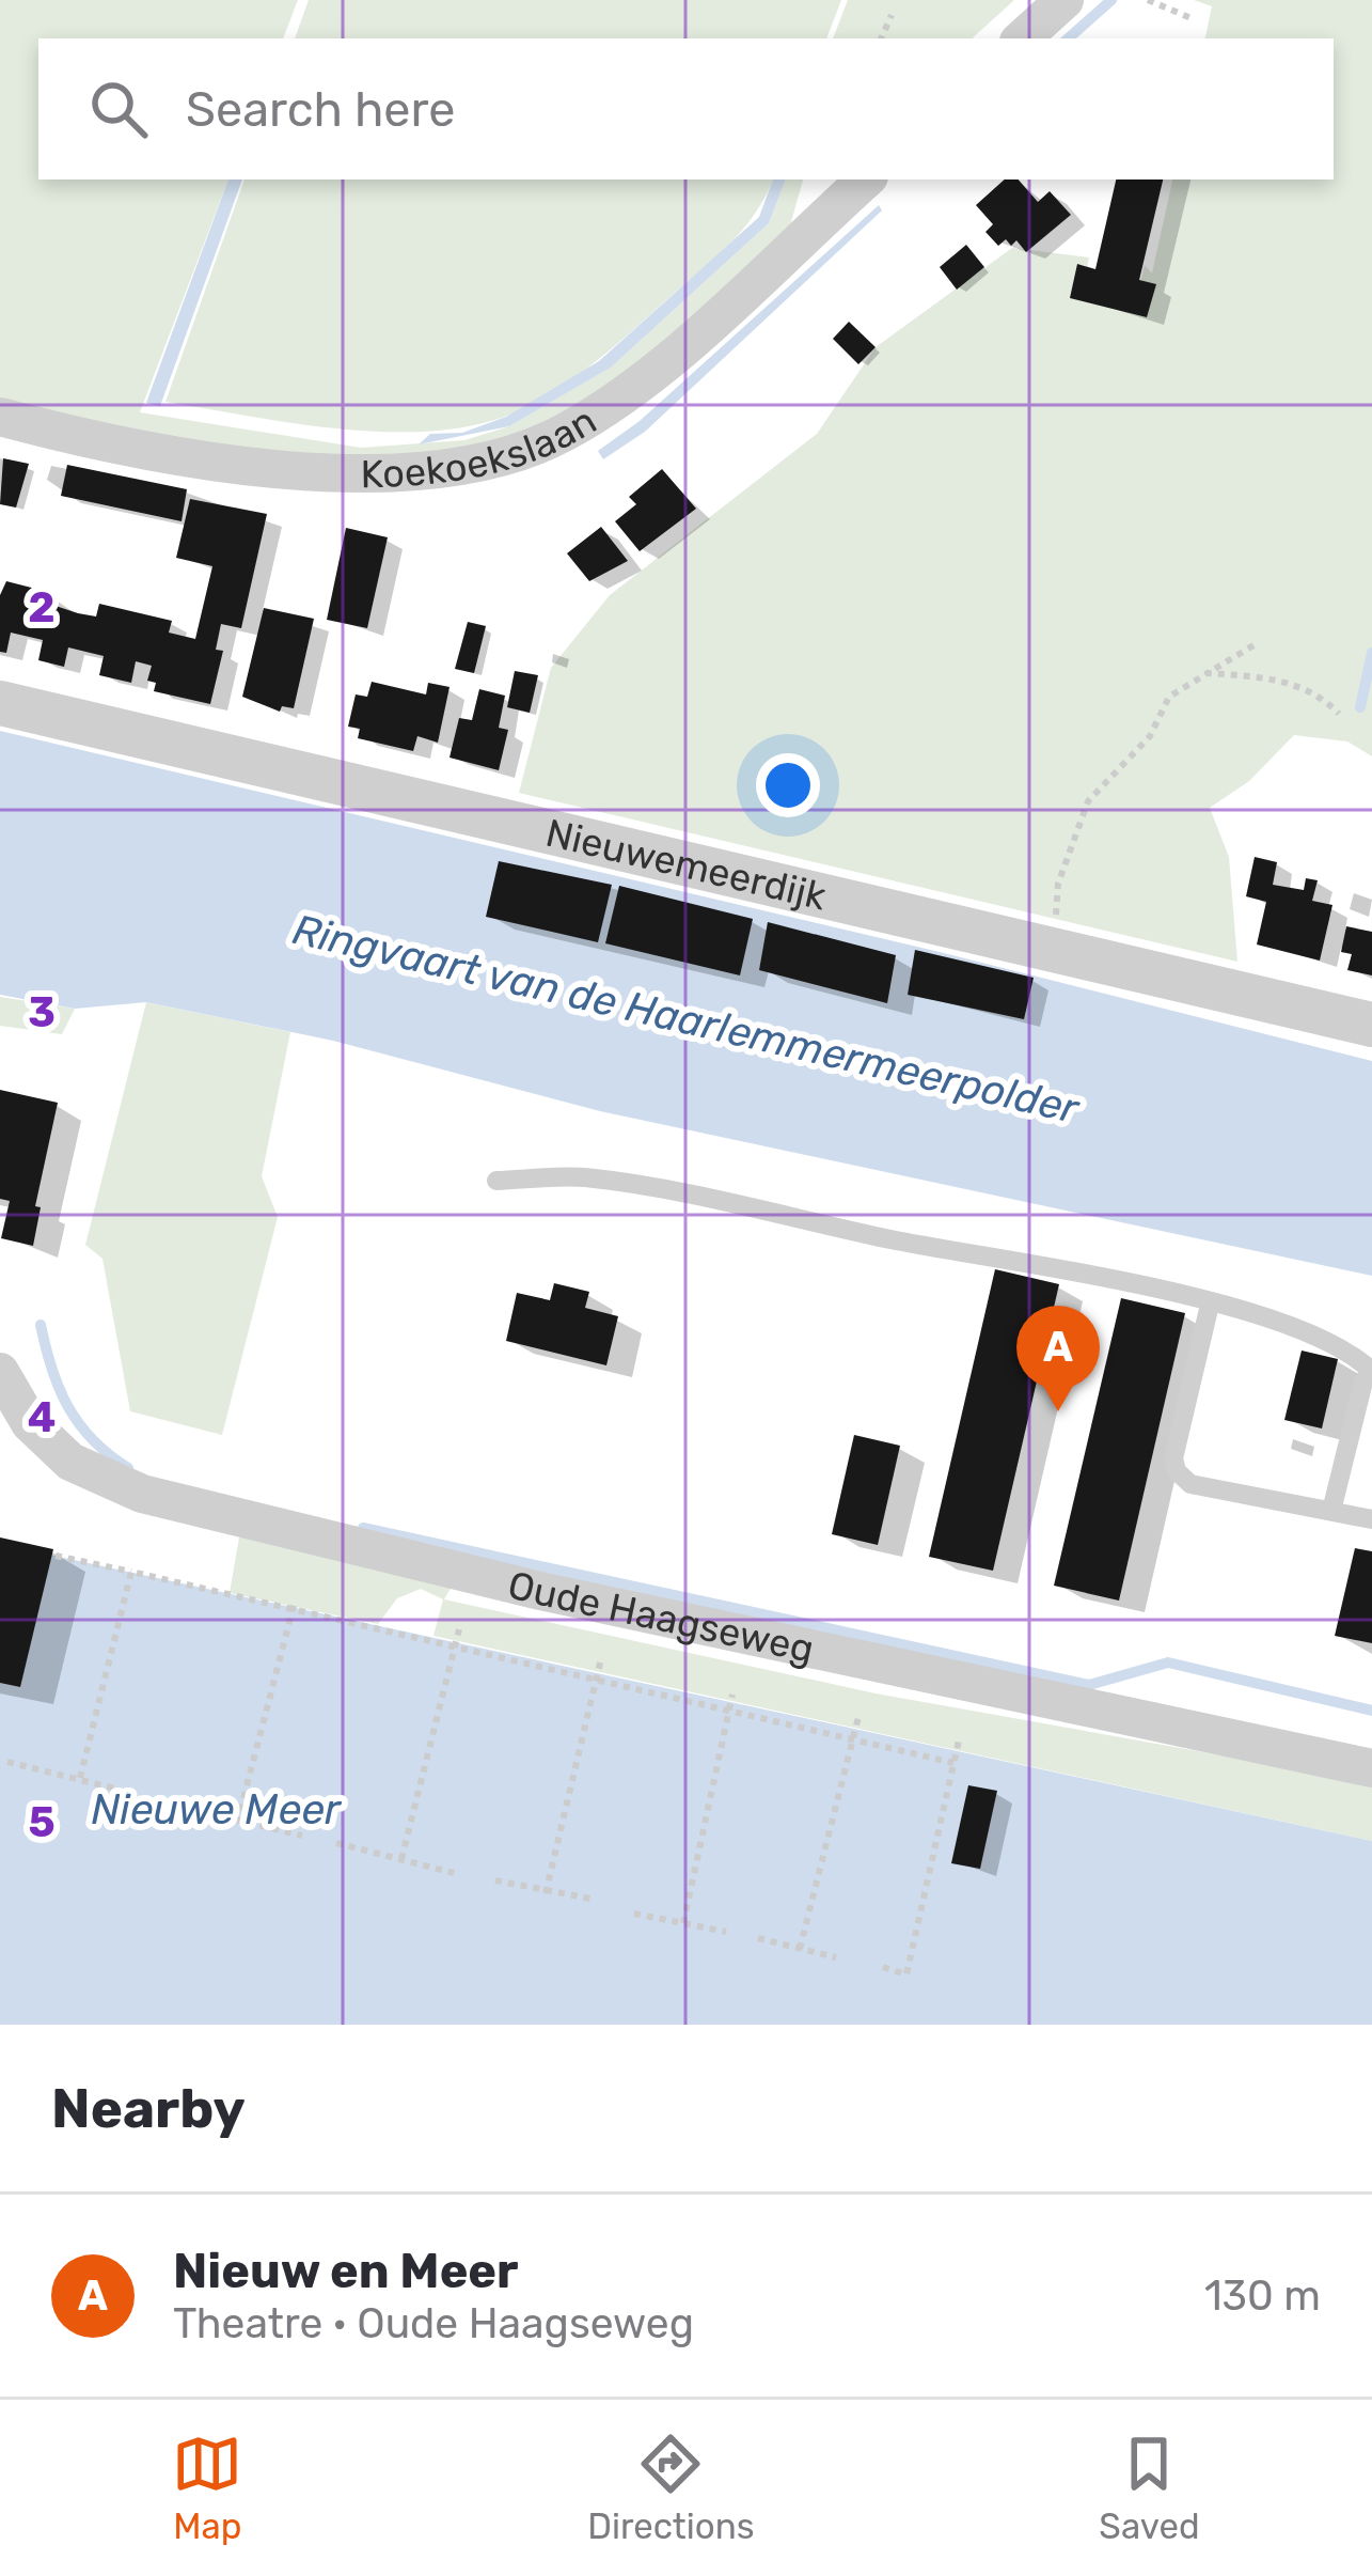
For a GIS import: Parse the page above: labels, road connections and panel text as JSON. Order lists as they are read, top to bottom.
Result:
{
  "streets": {
    "street": ["Koekoekslaan", "Nieuwemeerdijk", "Oude Haagseweg"]
  },
  "water": ["Ringvaart van de Haarlemmermeerpolder", "Nieuwe Meer"],
  "page": {
    "search": "Search here",
    "pins": "A",
    "heading": "Nearby",
    "list": [
      {
        "mark": "A",
        "name": "Nieuw en Meer",
        "note": "Theatre · Oude Haagseweg",
        "value": "130 m"
      }
    ],
    "nav": ["Map", "Directions", "Saved"]
  },
  "grid": {
    "rows": [
      "2",
      "3",
      "4",
      "5"
    ]
  }
}
